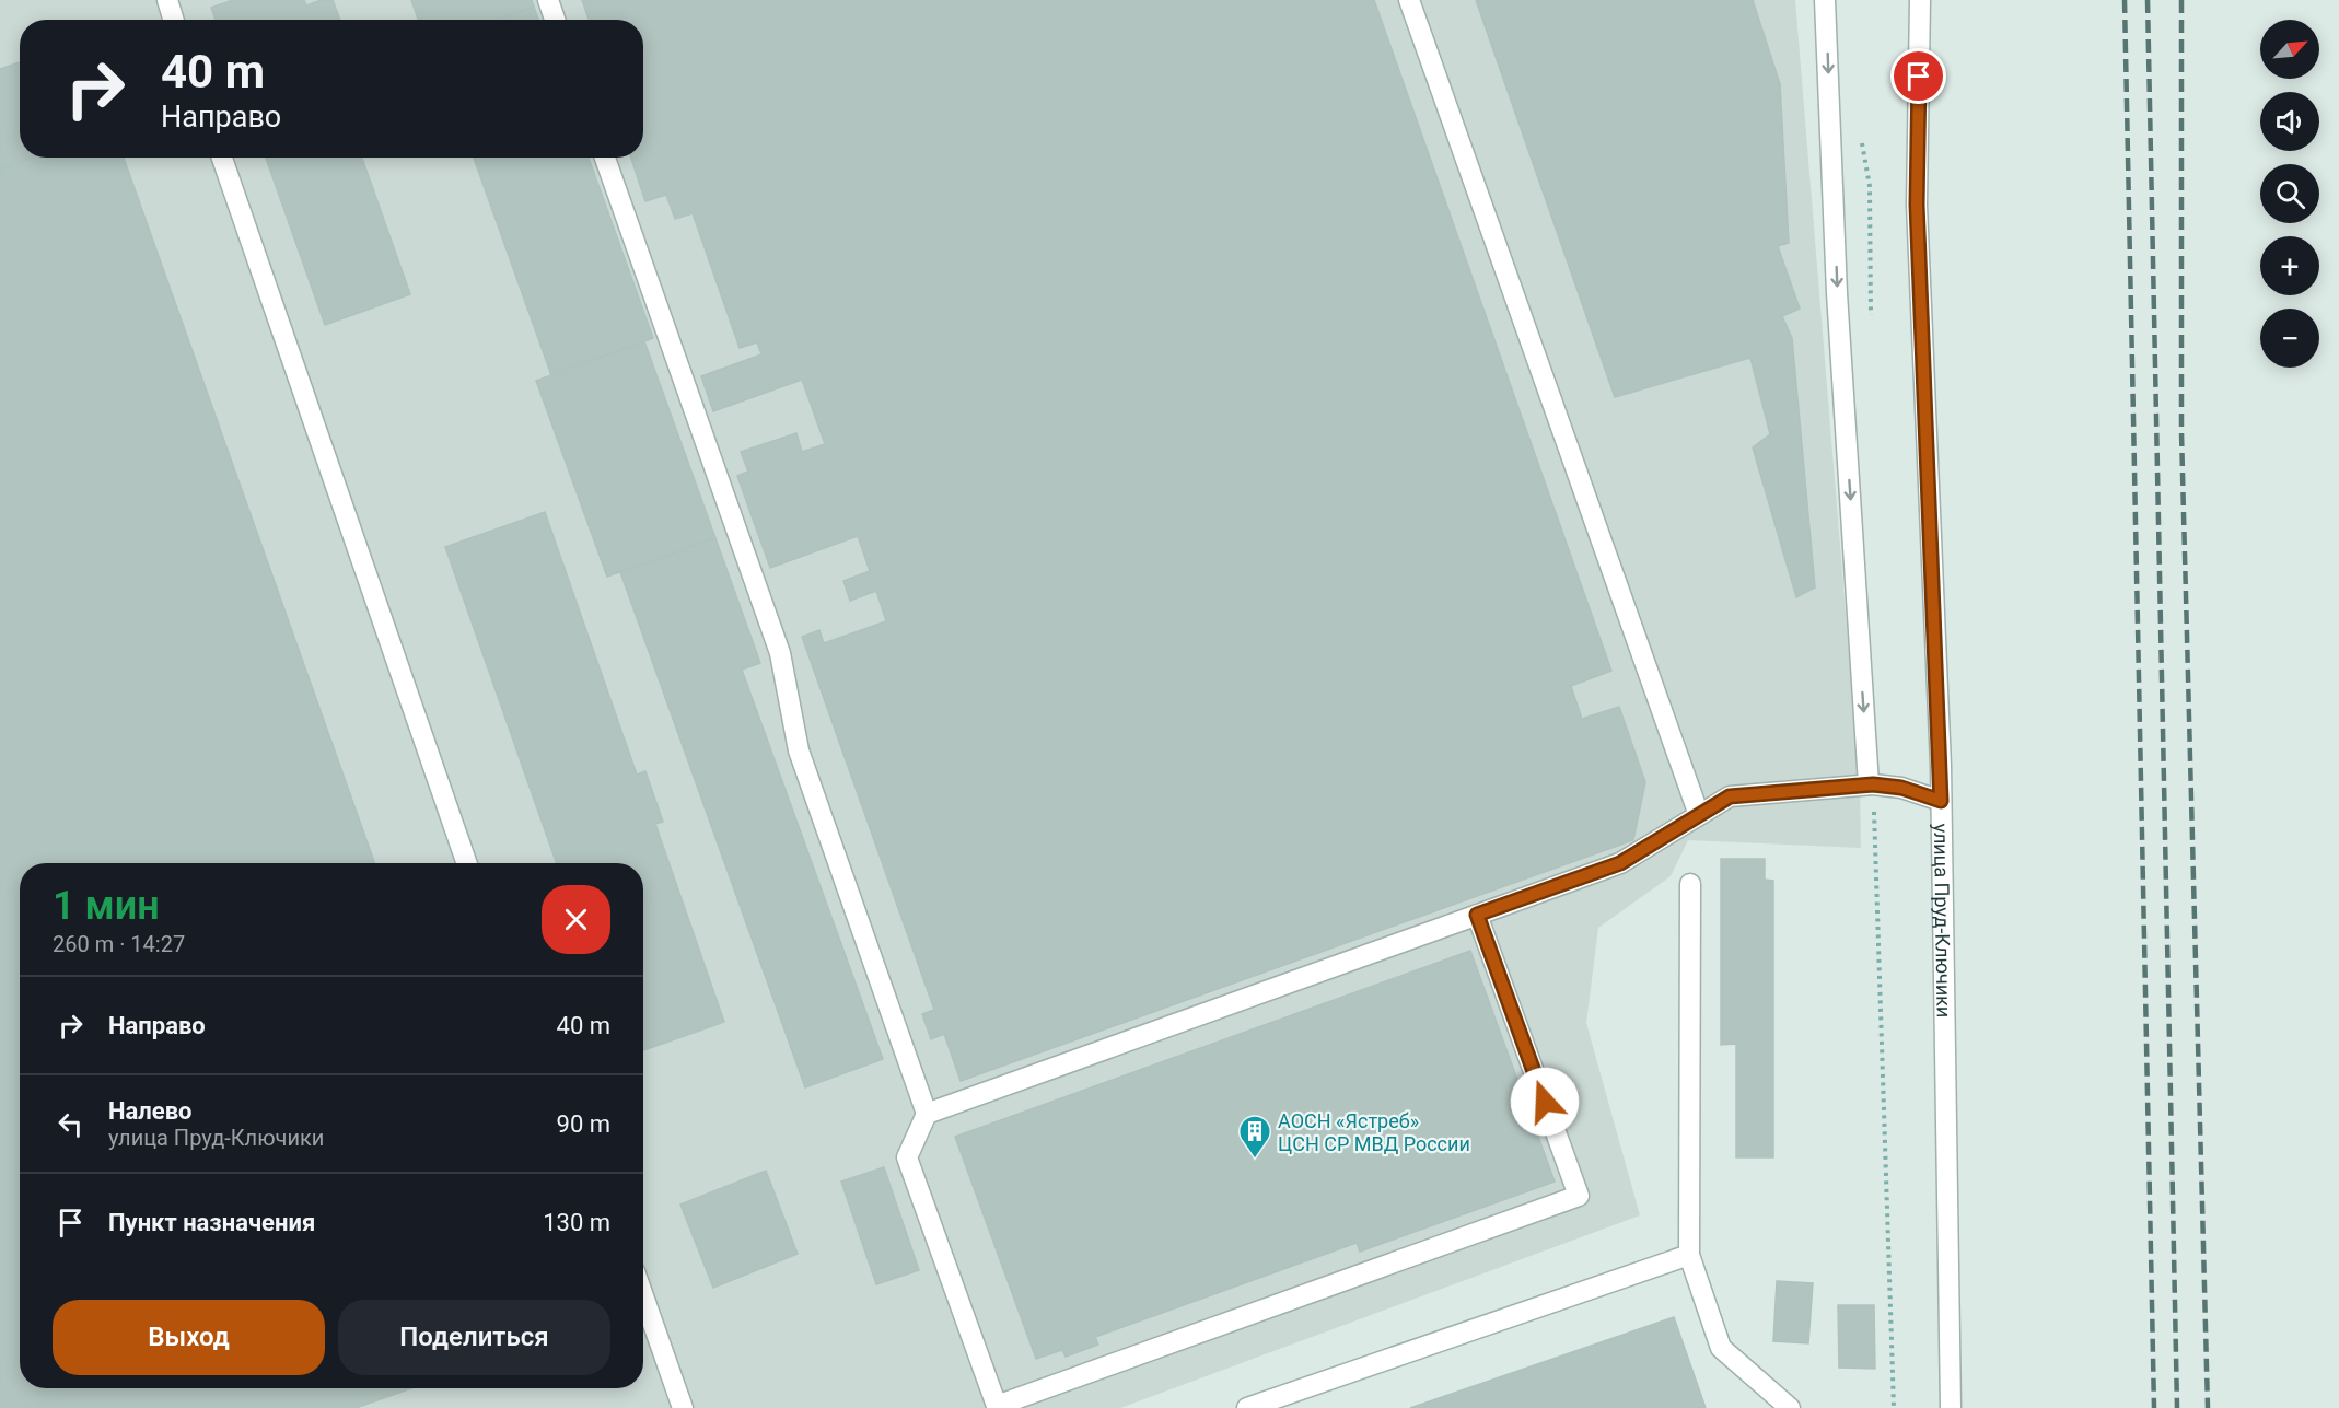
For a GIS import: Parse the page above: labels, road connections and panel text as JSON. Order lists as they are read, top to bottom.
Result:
{
  "streets": {
    "street": ["улица Пруд-Ключики"]
  },
  "places": {
    "building": ["АОСН «Ястреб» ЦСН СР МВД России"]
  },
  "north": "top right",
  "page": {
    "map_buttons": ["+", "−"],
    "turn": ["40 m", "Направо"],
    "heading": ["1 мин", "260 m · 14:27"],
    "list": [
      {
        "name": "Направо",
        "value": "40 m"
      },
      {
        "name": "Налево",
        "note": "улица Пруд-Ключики",
        "value": "90 m"
      },
      {
        "name": "Пункт назначения",
        "value": "130 m"
      }
    ],
    "buttons": ["Выход", "Поделиться"]
  }
}
